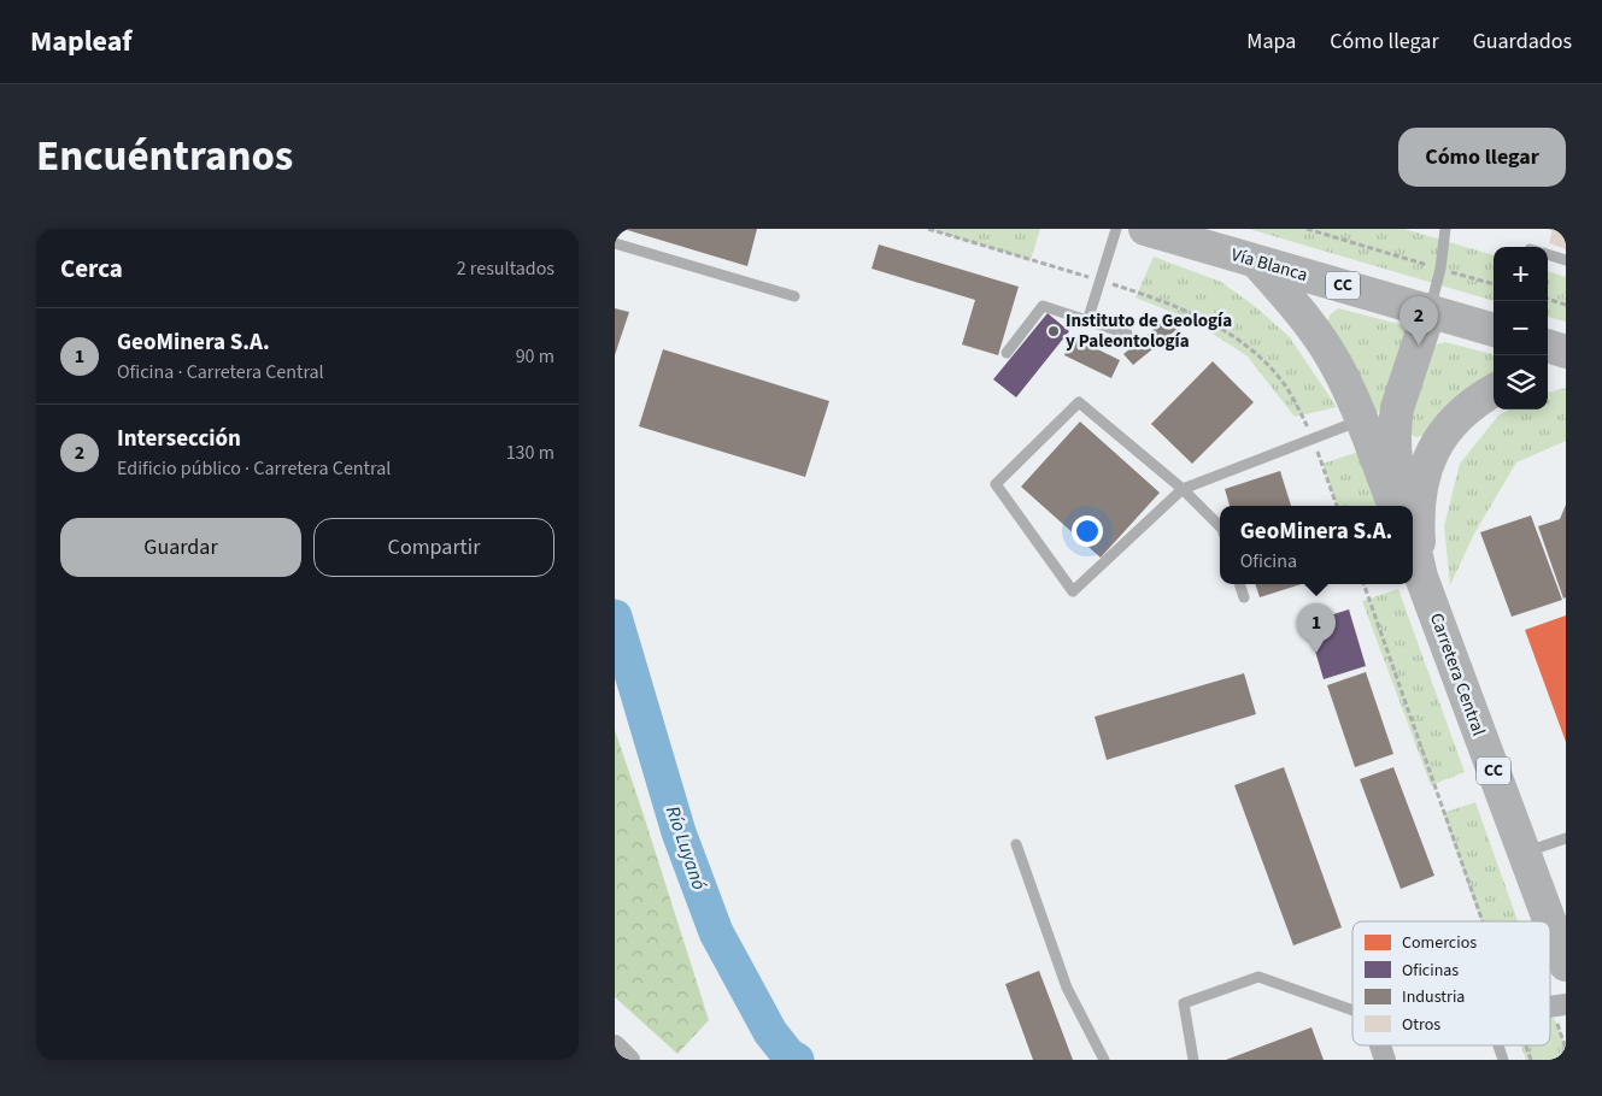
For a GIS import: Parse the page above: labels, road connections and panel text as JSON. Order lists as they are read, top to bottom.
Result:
{
  "streets": {
    "main road": ["Vía Blanca", "CC", "Carretera Central"]
  },
  "crossings": [
    ["CC", "Carretera Central"]
  ],
  "water": ["Río Luyanó"],
  "places": ["Instituto de Geología y Paleontología"],
  "legend": [
    "Comercios",
    "Oficinas",
    "Industria",
    "Otros"
  ],
  "page": {
    "header": "Mapleaf",
    "nav": ["Mapa", "Cómo llegar", "Guardados"],
    "title": "Encuéntranos",
    "buttons": [
      "Cómo llegar",
      ["Guardar", "Compartir"]
    ],
    "heading": ["Cerca", "2 resultados"],
    "map_buttons": ["+", "−"],
    "pins": ["2", "1"],
    "list": [
      {
        "mark": "1",
        "name": "GeoMinera S.A.",
        "note": "Oficina · Carretera Central",
        "value": "90 m"
      },
      {
        "mark": "2",
        "name": "Intersección",
        "note": "Edificio público · Carretera Central",
        "value": "130 m"
      }
    ],
    "popup": ["GeoMinera S.A.", "Oficina"]
  }
}
